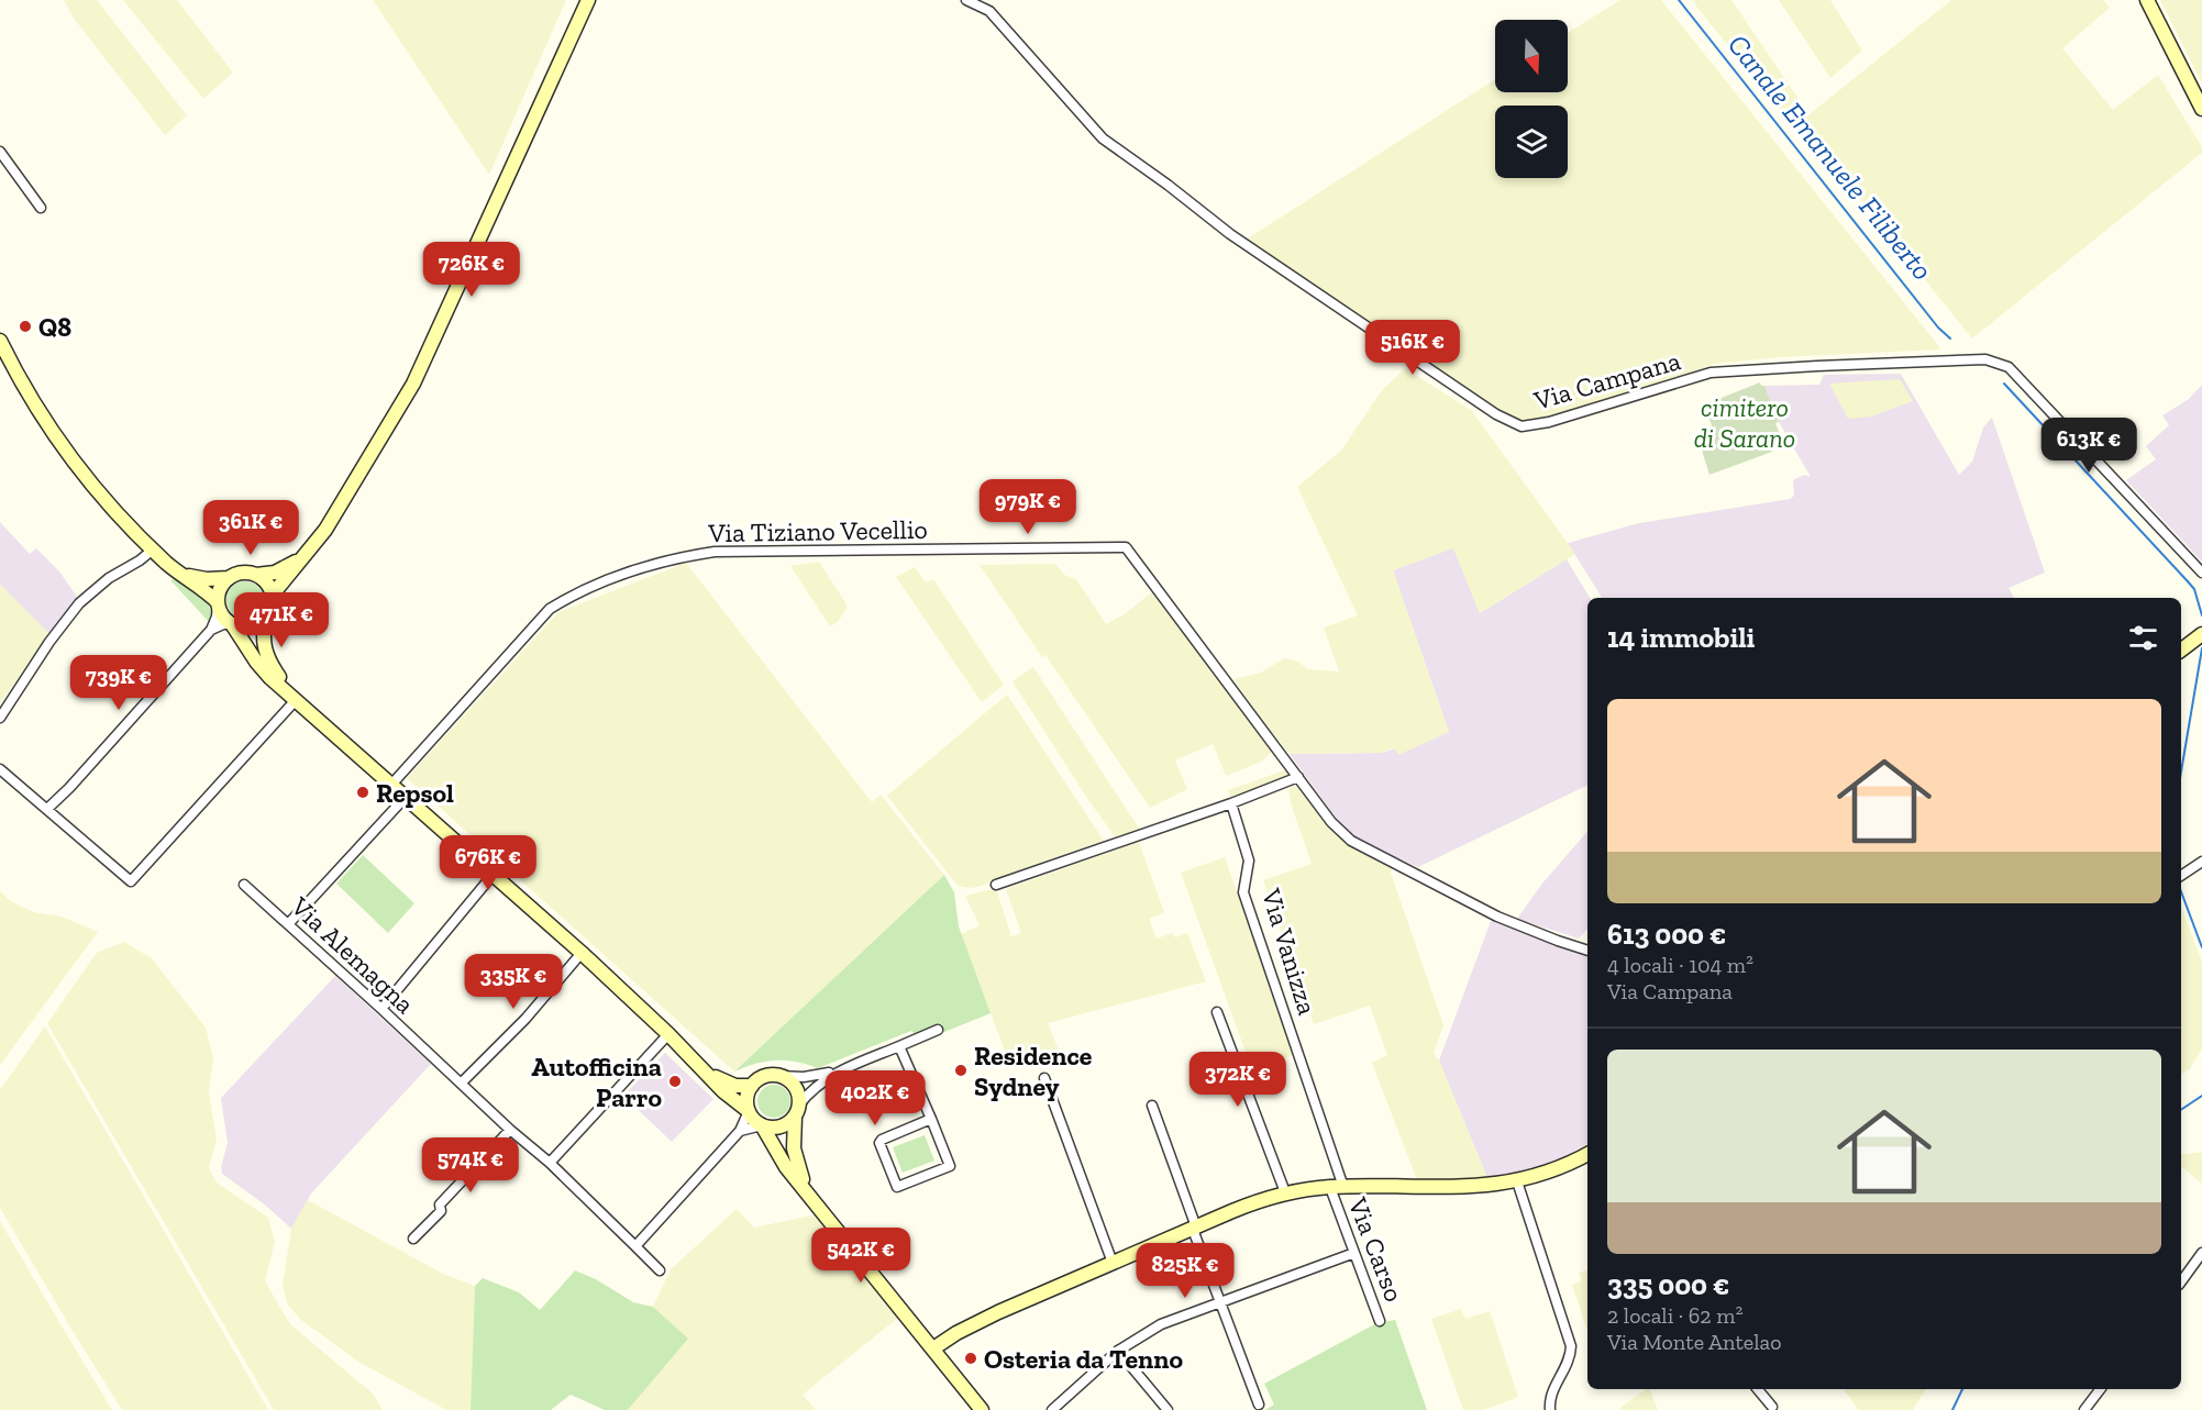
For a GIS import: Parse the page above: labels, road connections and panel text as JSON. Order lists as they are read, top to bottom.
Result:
{
  "streets": {
    "street": [
      "Via Campana",
      "Via Tiziano Vecellio",
      "Via Vanizza",
      "Via Alemagna",
      "Via Carso"
    ]
  },
  "crossings": [
    ["Via Vanizza", "Via Carso"]
  ],
  "water": ["Canale Emanuele Filiberto"],
  "parks": ["cimitero di Sarano"],
  "places": [
    "Q8",
    "Repsol",
    "Residence Sydney",
    "Autofficina Parro",
    "Osteria da Tenno"
  ],
  "north": "bottom",
  "page": {
    "price": [
      "726K €",
      "516K €",
      "613K €",
      "979K €",
      "361K €",
      "471K €",
      "739K €",
      "676K €",
      "335K €",
      "372K €",
      "402K €",
      "574K €",
      "542K €",
      "825K €"
    ],
    "heading": "14 immobili",
    "list": [
      {
        "name": "613 000 €",
        "note": "4 locali · 104 m² · Via Campana"
      },
      {
        "name": "335 000 €",
        "note": "2 locali · 62 m² · Via Monte Antelao"
      }
    ]
  }
}
